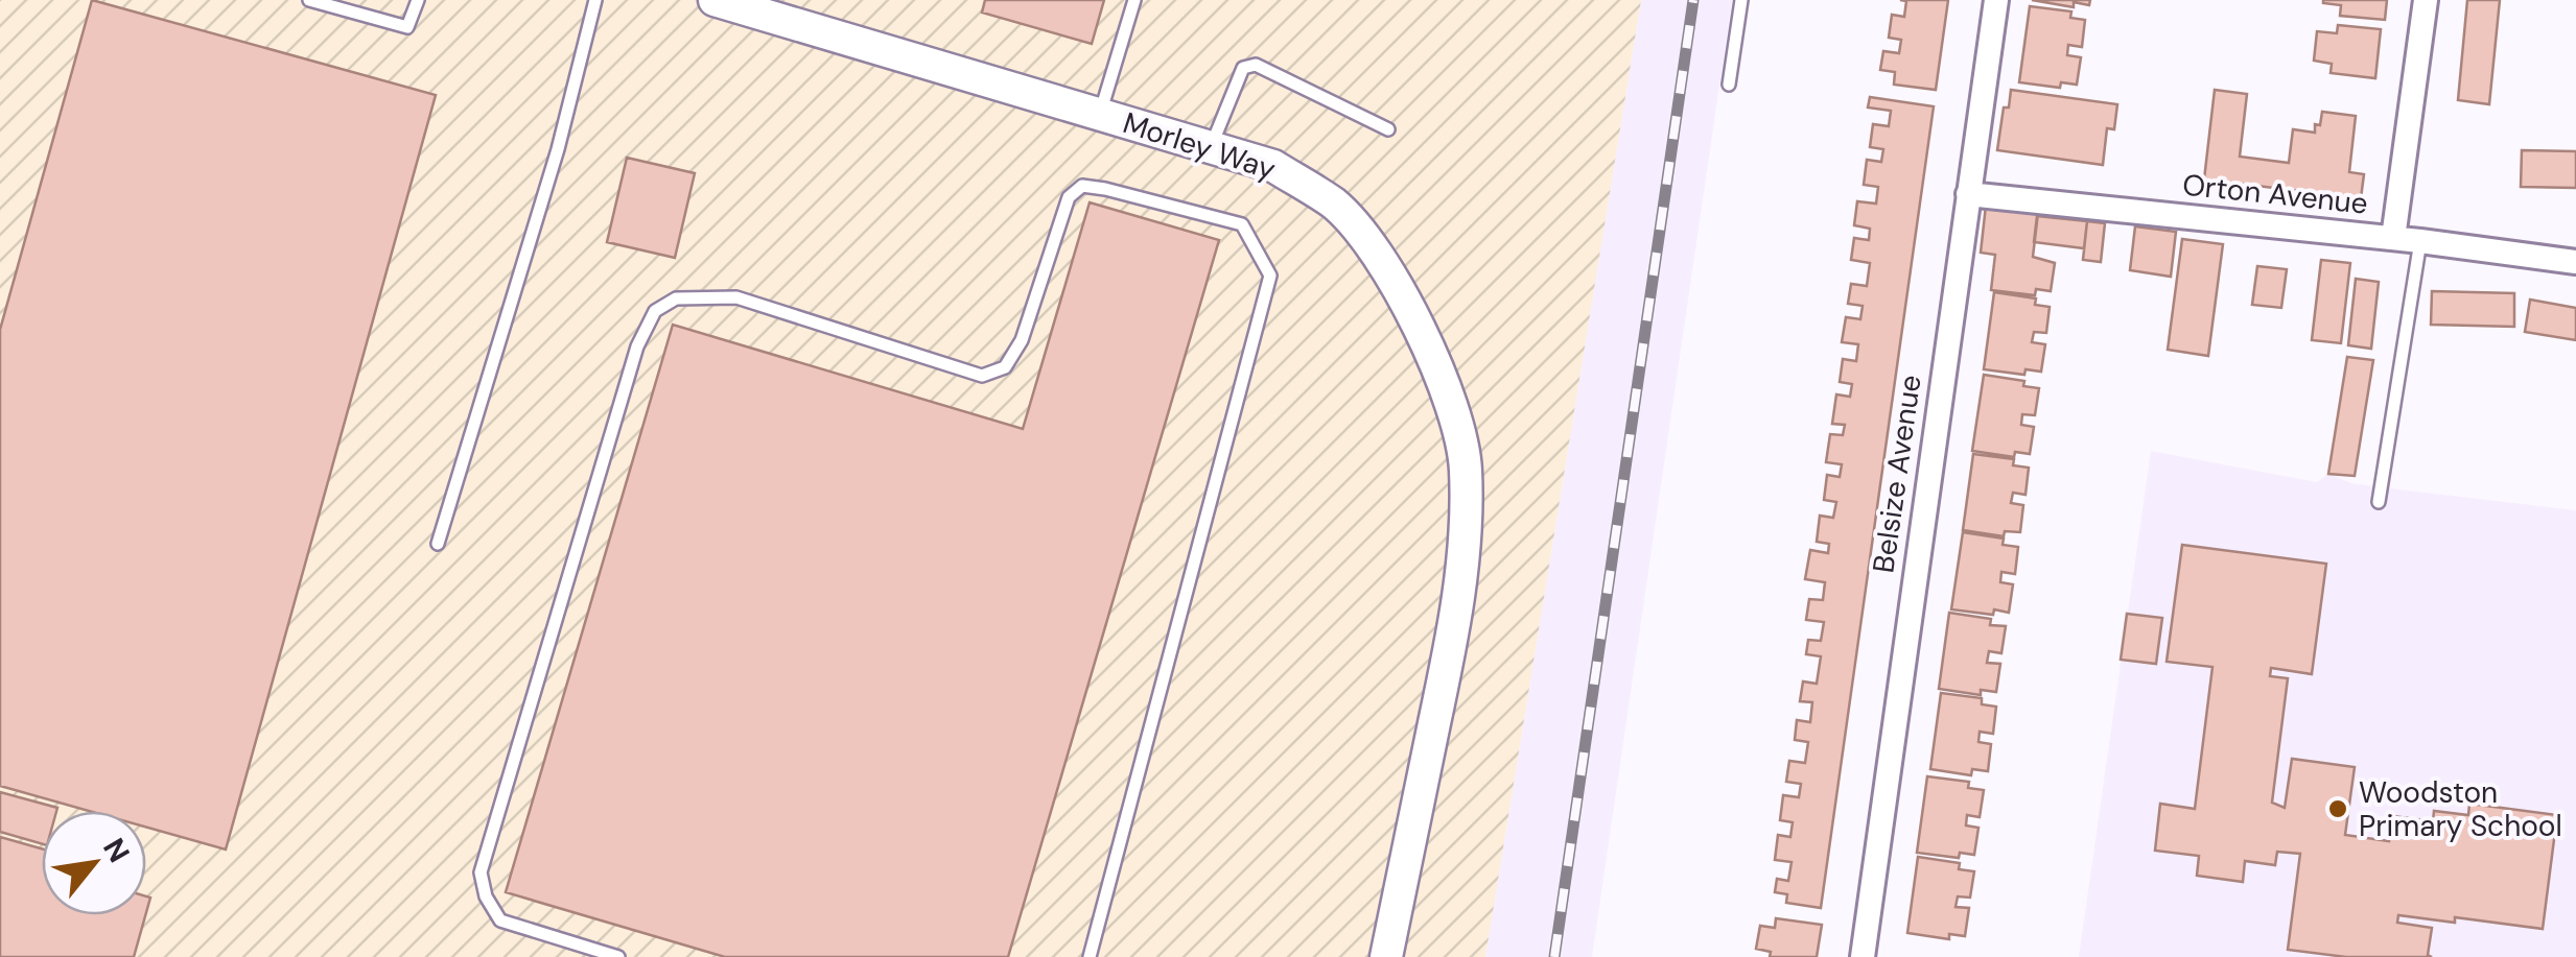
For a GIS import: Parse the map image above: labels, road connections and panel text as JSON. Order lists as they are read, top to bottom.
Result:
{
  "streets": {
    "street": ["Morley Way", "Orton Avenue", "Belsize Avenue"]
  },
  "crossings": [
    ["Orton Avenue", "Belsize Avenue"]
  ],
  "places": ["Woodston Primary School"],
  "north": "top right"
}
